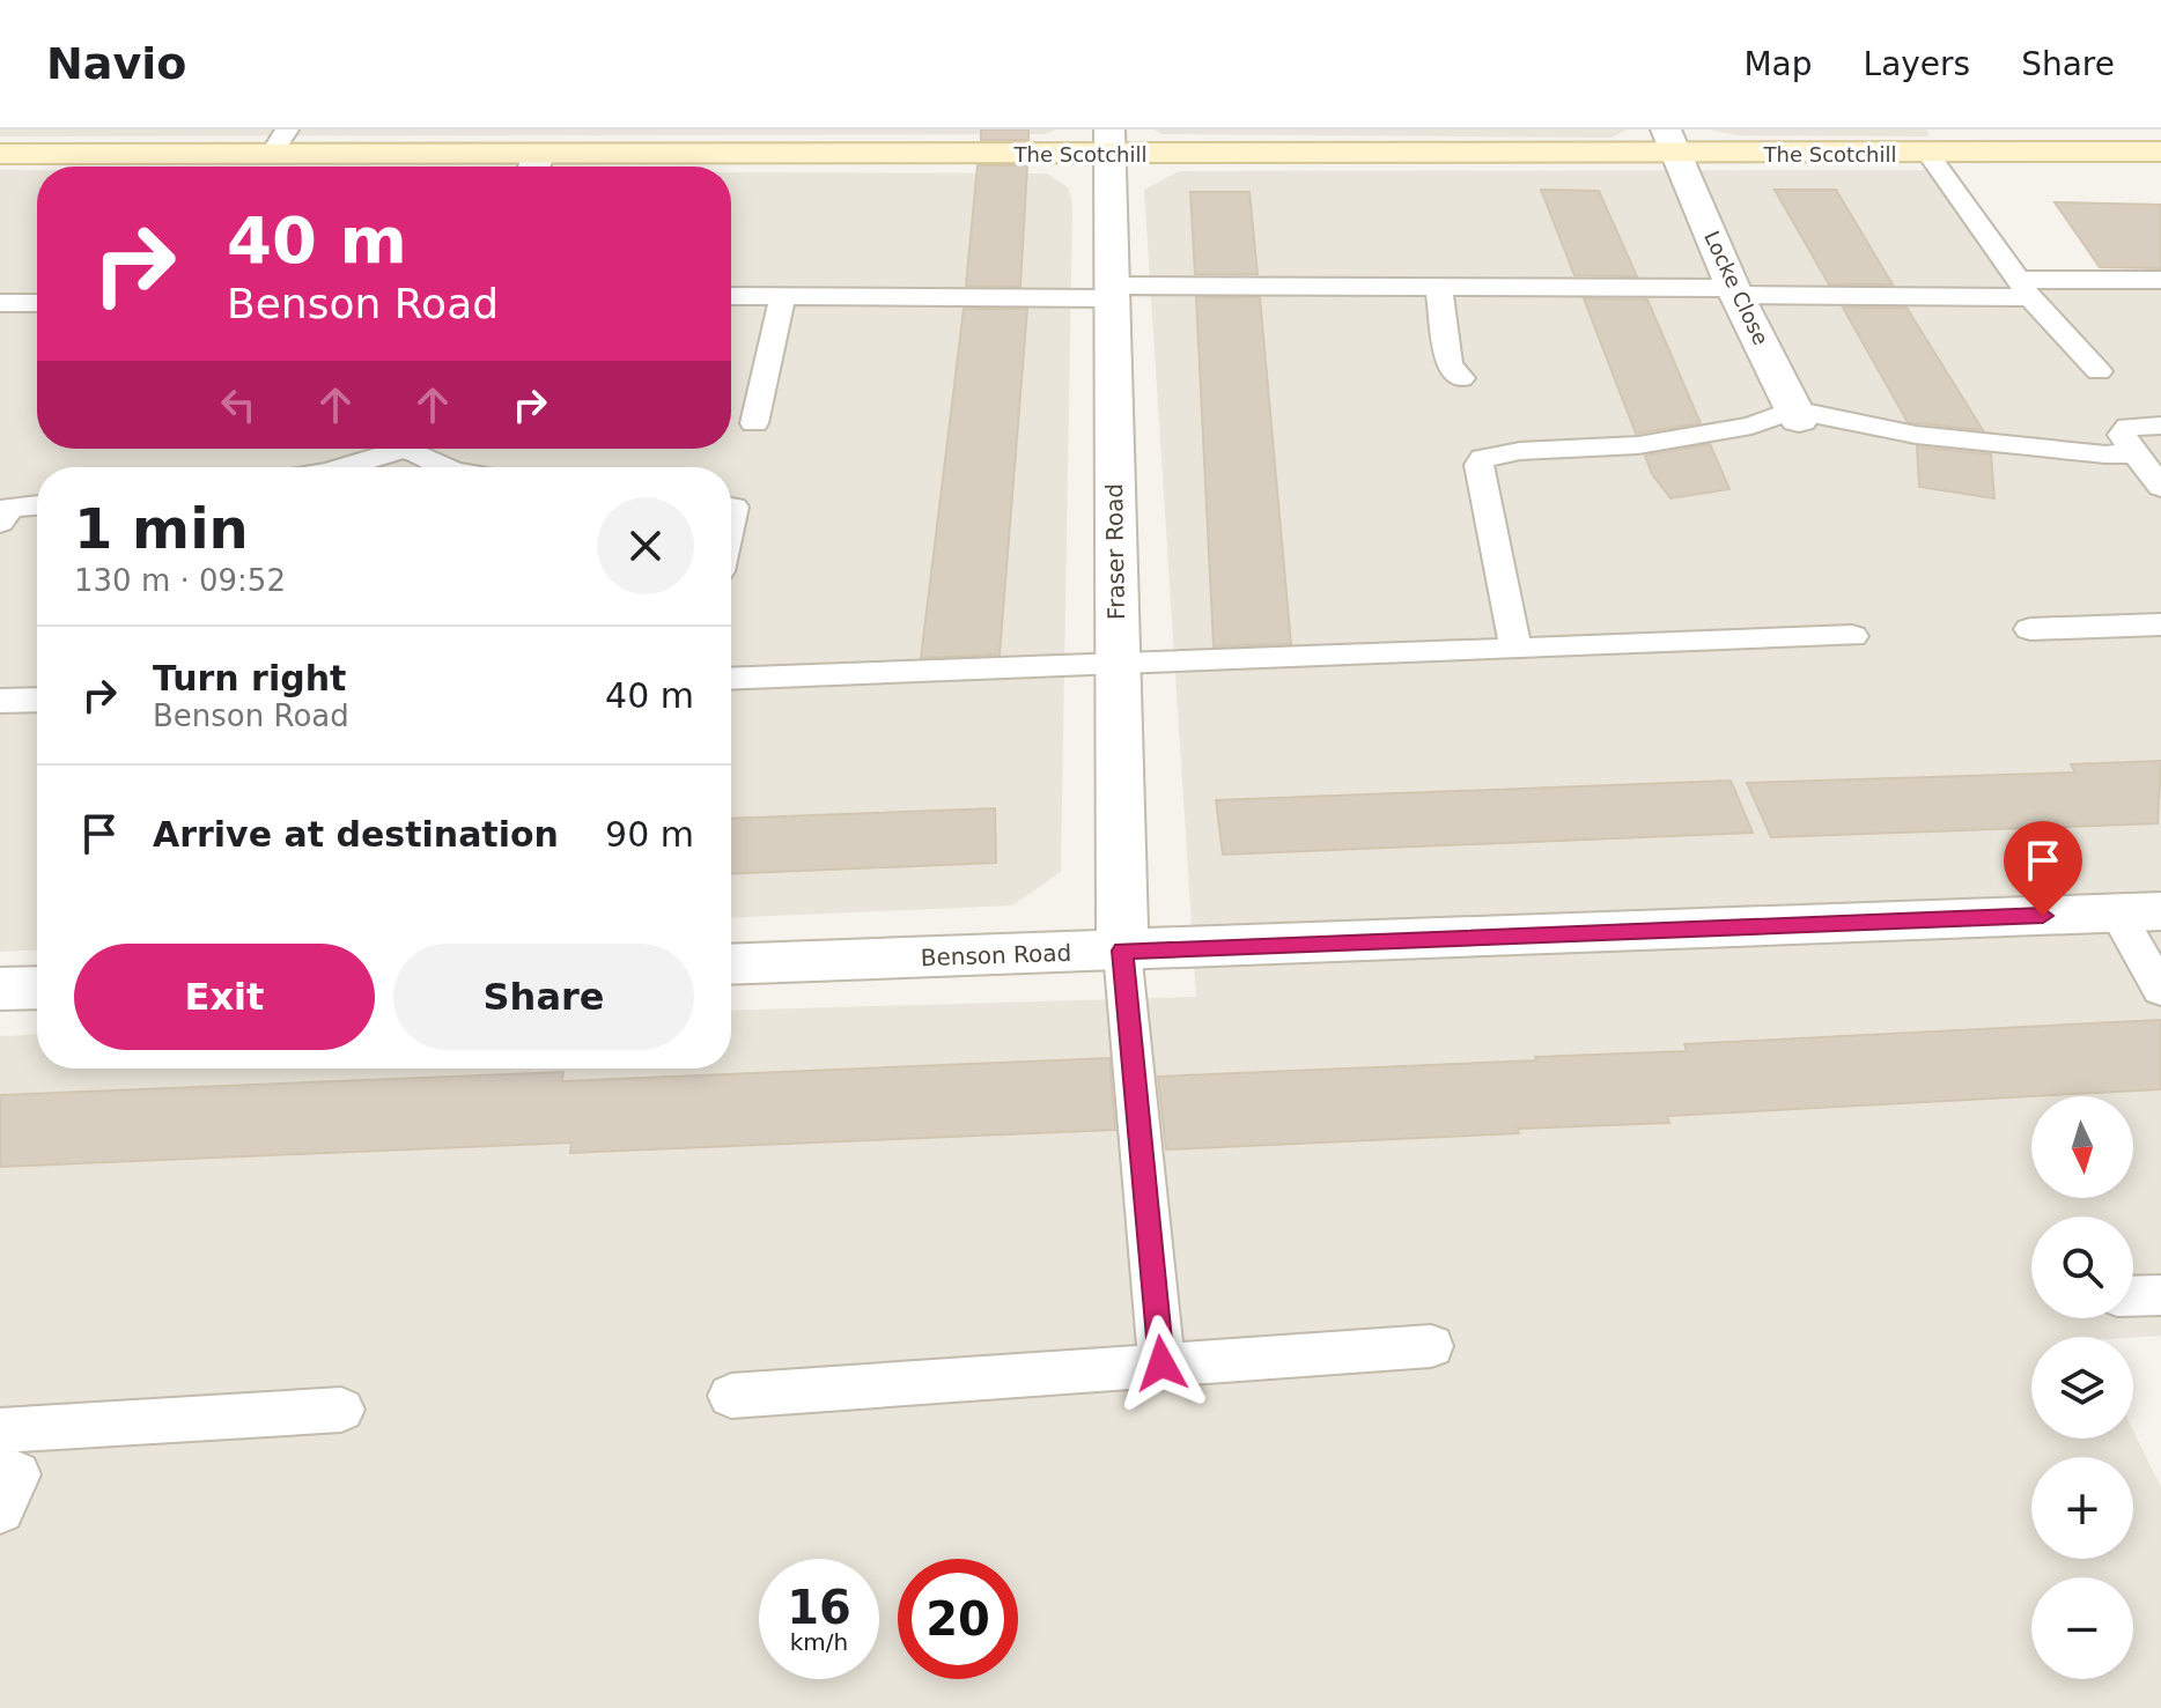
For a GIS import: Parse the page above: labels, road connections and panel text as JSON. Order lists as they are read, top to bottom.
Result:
{
  "streets": {
    "street": [
      "The Scotchill",
      "Locke Close",
      "Fraser Road",
      "Benson Road"
    ]
  },
  "crossings": [
    ["The Scotchill", "Locke Close"],
    ["The Scotchill", "Fraser Road"],
    ["Fraser Road", "Benson Road"]
  ],
  "north": "bottom",
  "page": {
    "header": "Navio",
    "nav": ["Map", "Layers", "Share"],
    "turn": ["40 m", "Benson Road"],
    "heading": ["1 min", "130 m · 09:52"],
    "list": [
      {
        "name": "Turn right",
        "note": "Benson Road",
        "value": "40 m"
      },
      {
        "name": "Arrive at destination",
        "value": "90 m"
      }
    ],
    "buttons": ["Exit", "Share"],
    "map_buttons": ["+", "−"],
    "speed": "16 km/h",
    "limit": "20"
  }
}
